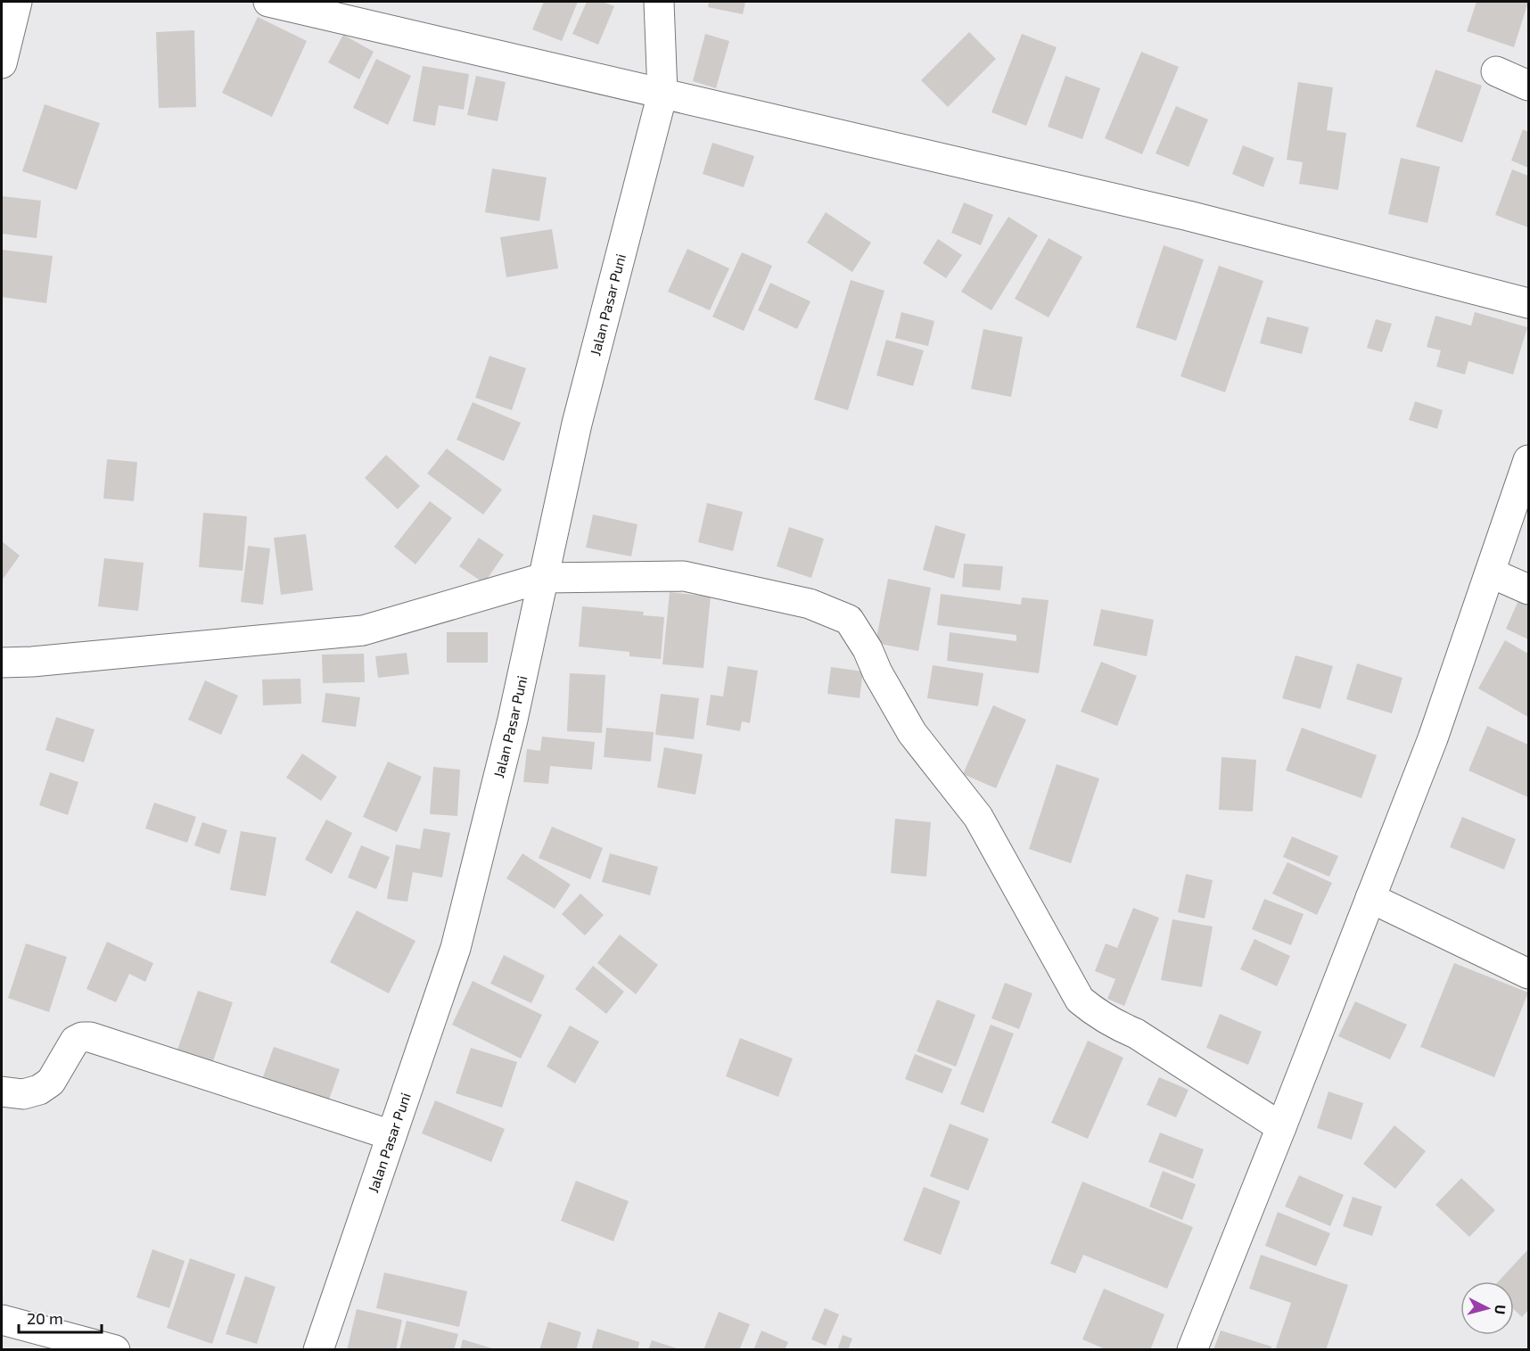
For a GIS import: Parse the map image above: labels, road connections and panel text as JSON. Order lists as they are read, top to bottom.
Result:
{
  "streets": {
    "street": ["Jalan Pasar Puni"]
  },
  "scale_bar": "20 m",
  "north": "right"
}
